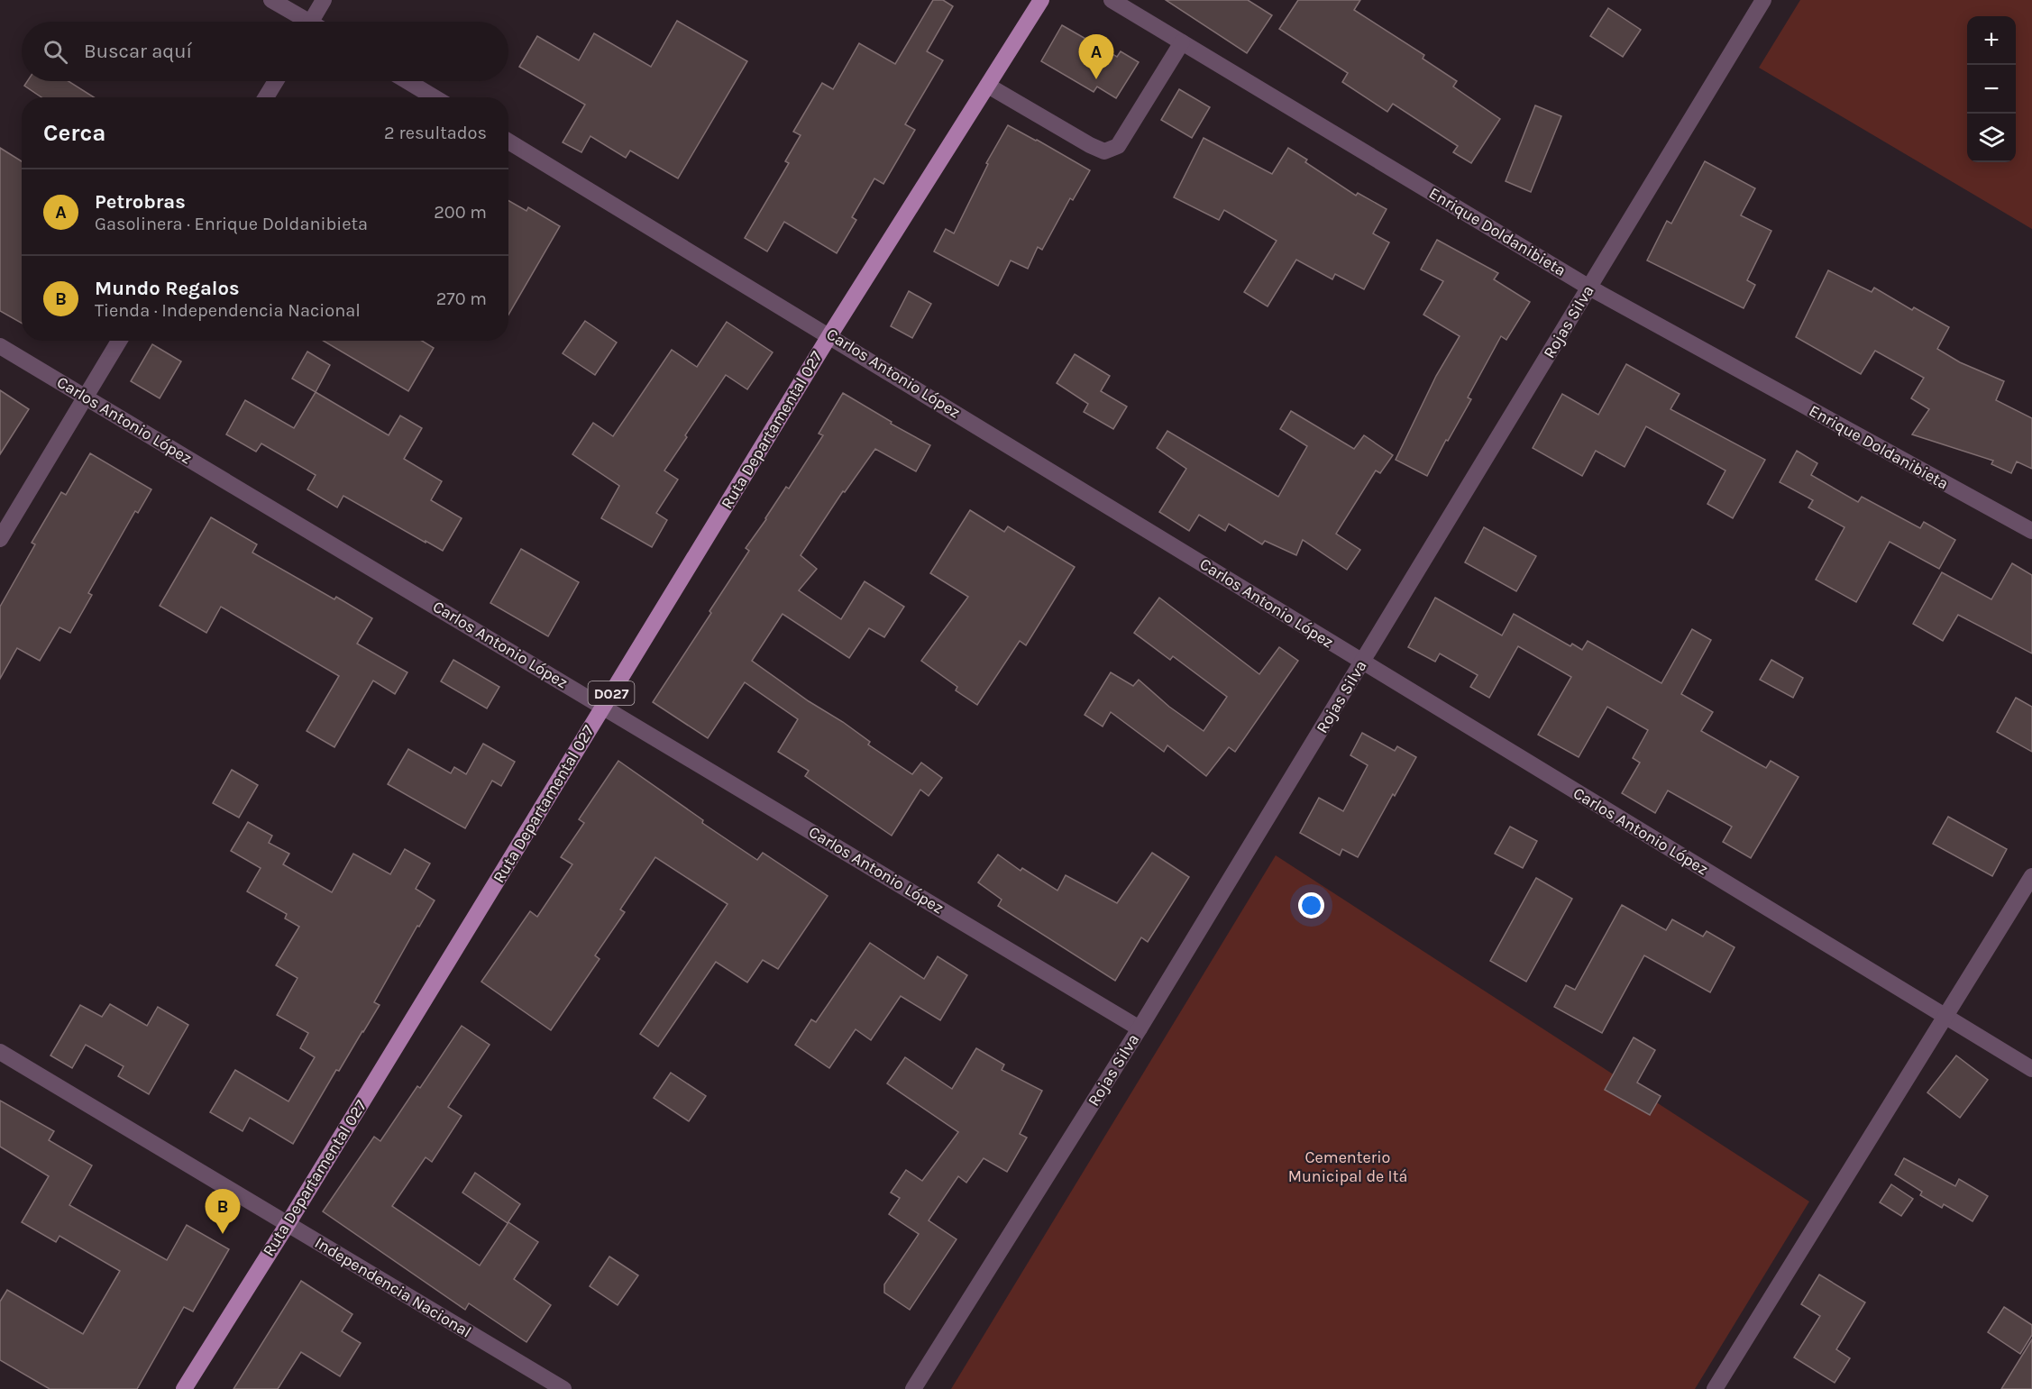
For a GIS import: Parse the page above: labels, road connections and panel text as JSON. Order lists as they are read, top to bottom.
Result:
{
  "streets": {
    "main road": ["Ruta Departamental 027", "D027"],
    "street": [
      "Enrique Doldanibieta",
      "Rojas Silva",
      "Carlos Antonio López",
      "Independencia Nacional"
    ]
  },
  "crossings": [
    ["Enrique Doldanibieta", "Rojas Silva"],
    ["Rojas Silva", "Carlos Antonio López"],
    ["Carlos Antonio López", "Ruta Departamental 027"],
    ["Ruta Departamental 027", "Independencia Nacional"]
  ],
  "parks": ["Cementerio Municipal de Itá"],
  "page": {
    "map_buttons": ["+", "−"],
    "search": "Buscar aquí",
    "pins": ["A", "B"],
    "heading": ["Cerca", "2 resultados"],
    "list": [
      {
        "mark": "A",
        "name": "Petrobras",
        "note": "Gasolinera · Enrique Doldanibieta",
        "value": "200 m"
      },
      {
        "mark": "B",
        "name": "Mundo Regalos",
        "note": "Tienda · Independencia Nacional",
        "value": "270 m"
      }
    ]
  }
}
